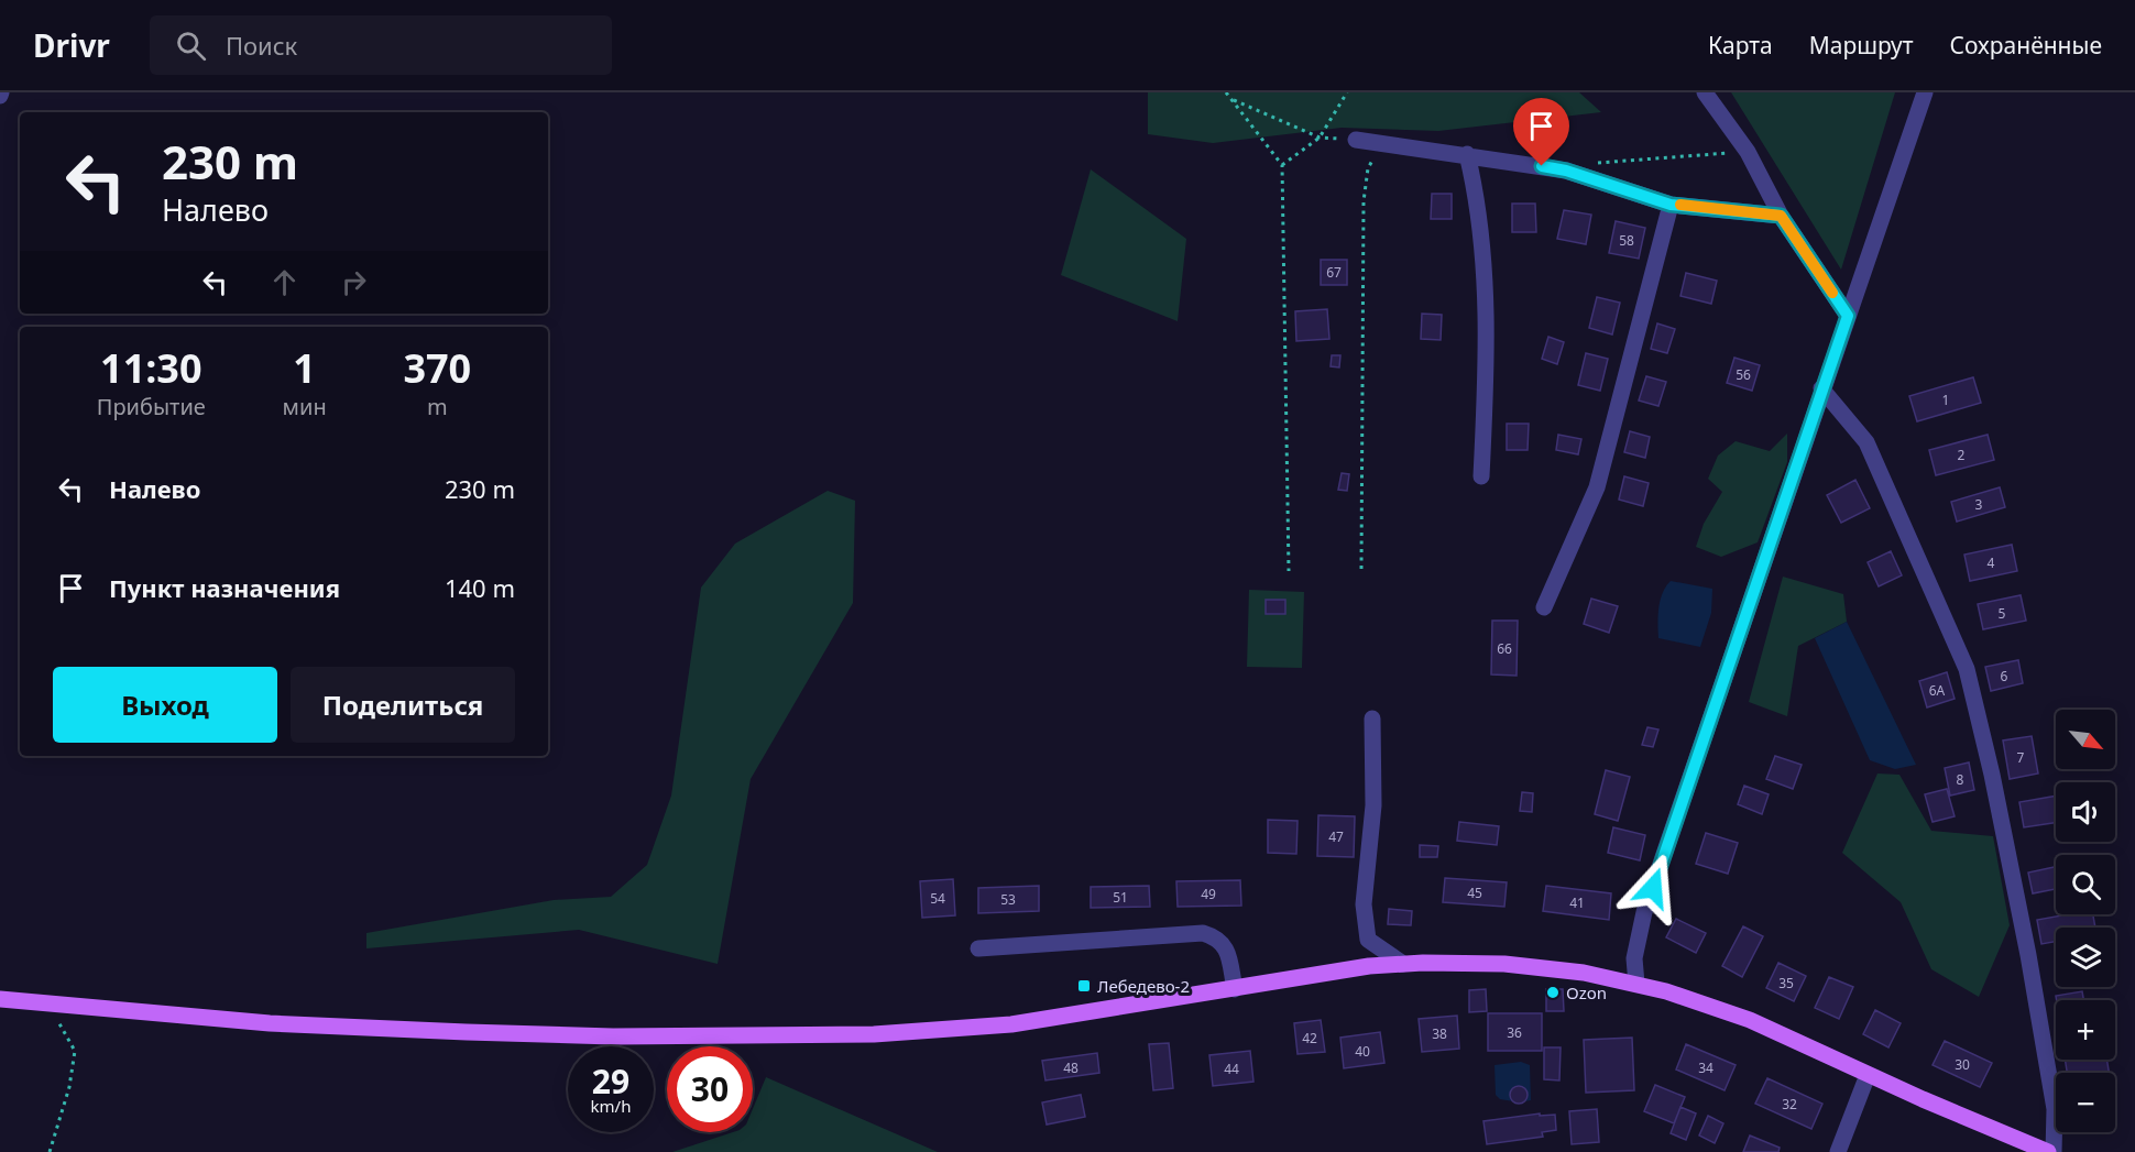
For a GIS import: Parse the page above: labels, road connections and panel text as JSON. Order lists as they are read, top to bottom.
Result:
{
  "places": {
    "transit": ["Лебедево-2"],
    "other": ["Ozon"]
  },
  "house_numbers": [
    "58",
    "67",
    "56",
    "1",
    "2",
    "3",
    "4",
    "5",
    "66",
    "6",
    "6А",
    "7",
    "8",
    "47",
    "45",
    "49",
    "51",
    "54",
    "53",
    "41",
    "35",
    "36",
    "38",
    "42",
    "40",
    "30",
    "48",
    "34",
    "44",
    "32"
  ],
  "north": "bottom right",
  "page": {
    "header": "Drivr",
    "search": "Поиск",
    "nav": ["Карта", "Маршрут", "Сохранённые"],
    "turn": ["230 m", "Налево"],
    "eta": [
      "11:30",
      "Прибытие",
      "1",
      "мин",
      "370",
      "m"
    ],
    "list": [
      {
        "name": "Налево",
        "value": "230 m"
      },
      {
        "name": "Пункт назначения",
        "value": "140 m"
      }
    ],
    "buttons": ["Выход", "Поделиться"],
    "map_buttons": ["+", "−"],
    "speed": "29 km/h",
    "limit": "30"
  }
}
